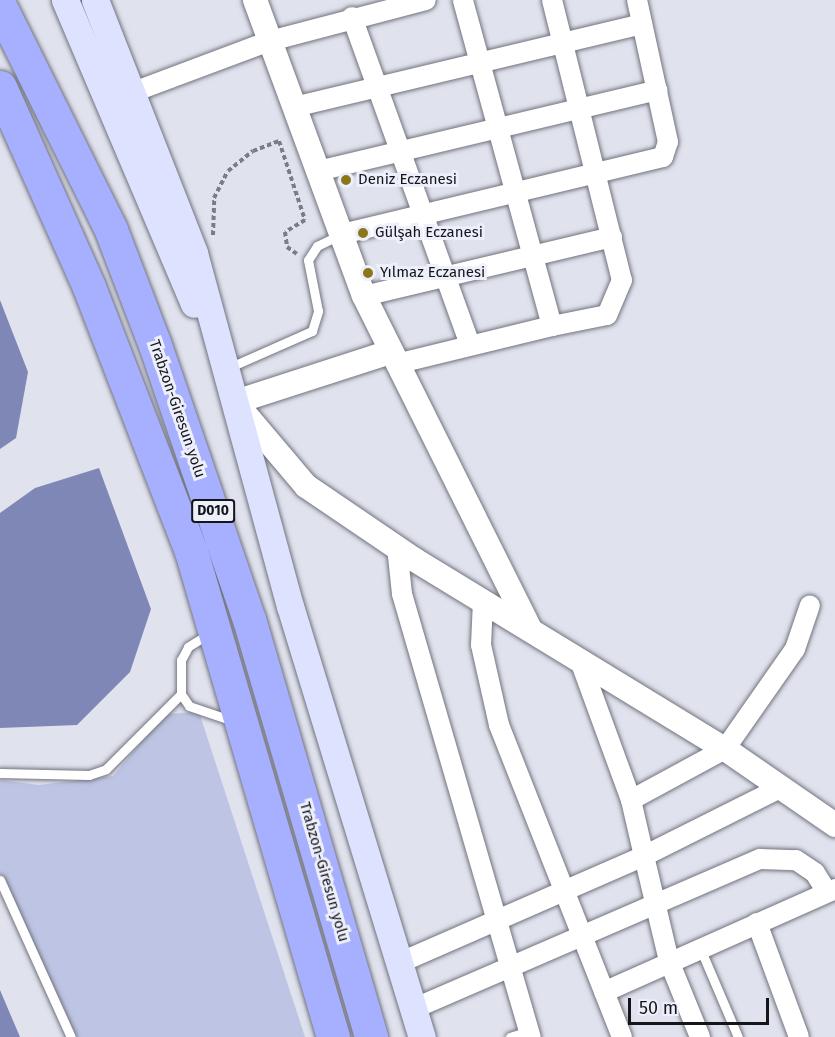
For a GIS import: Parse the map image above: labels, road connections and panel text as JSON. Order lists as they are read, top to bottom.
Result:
{
  "streets": {
    "highway": ["Trabzon-Giresun yolu", "D010"]
  },
  "places": ["Deniz Eczanesi", "Gülşah Eczanesi", "Yılmaz Eczanesi"],
  "scale_bar": "50 m"
}
